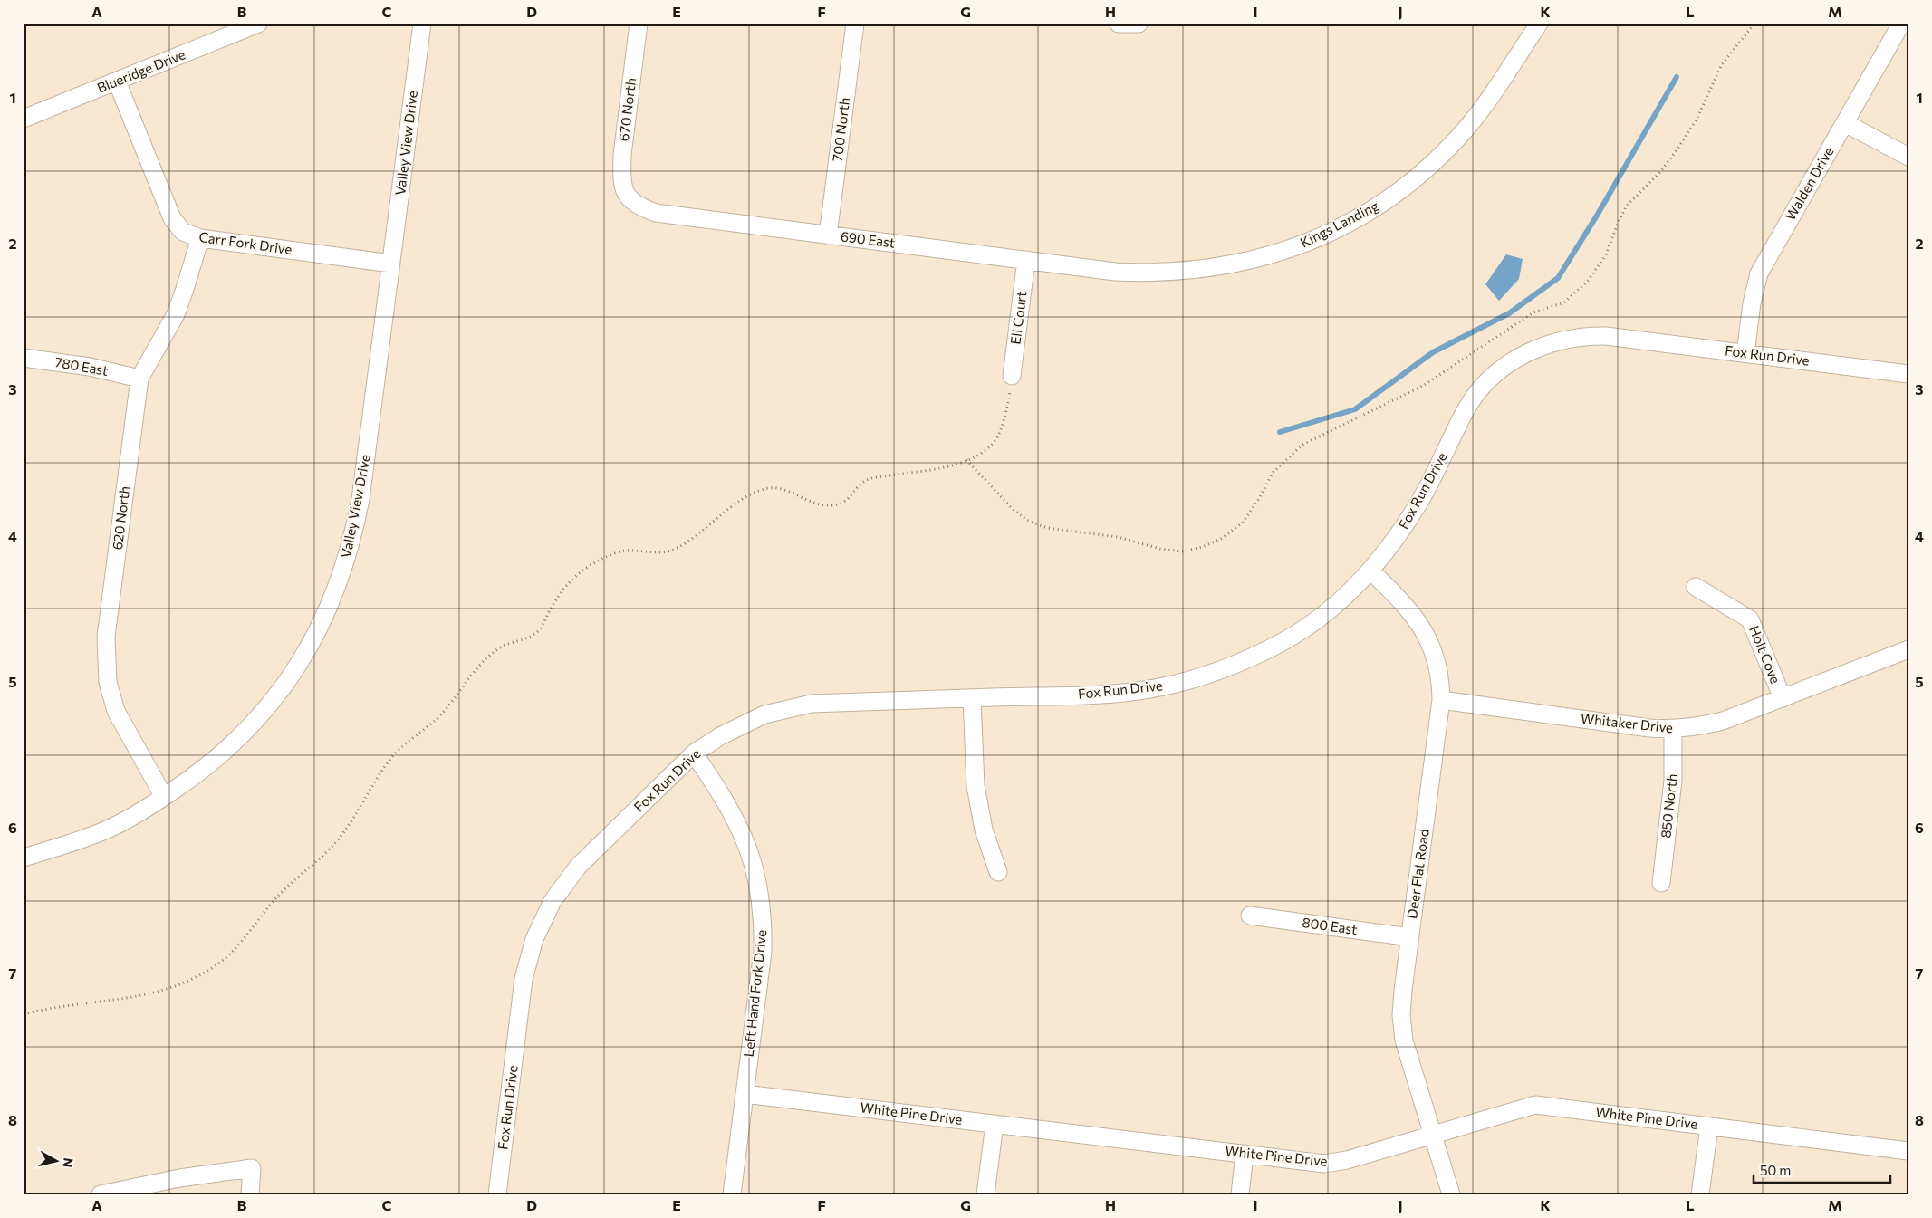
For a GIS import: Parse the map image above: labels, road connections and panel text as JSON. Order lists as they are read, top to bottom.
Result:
{
  "streets": {
    "street": [
      "Blueridge Drive",
      "670 North",
      "700 North",
      "Valley View Drive",
      "Walden Drive",
      "Kings Landing",
      "690 East",
      "Carr Fork Drive",
      "Eli Court",
      "Fox Run Drive",
      "780 East",
      "620 North",
      "Holt Cove",
      "Whitaker Drive",
      "850 North",
      "Deer Flat Road",
      "800 East",
      "Left Hand Fork Drive",
      "White Pine Drive"
    ]
  },
  "crossings": [
    ["Blueridge Drive", "Carr Fork Drive"],
    ["670 North", "690 East"],
    ["700 North", "690 East"],
    ["Valley View Drive", "Carr Fork Drive"],
    ["Valley View Drive", "620 North"],
    ["Walden Drive", "Fox Run Drive"],
    ["Kings Landing", "690 East"],
    ["690 East", "Eli Court"],
    ["Carr Fork Drive", "620 North"],
    ["Fox Run Drive", "Deer Flat Road"],
    ["Fox Run Drive", "Left Hand Fork Drive"],
    ["780 East", "620 North"],
    ["Holt Cove", "Whitaker Drive"],
    ["Whitaker Drive", "850 North"],
    ["Whitaker Drive", "Deer Flat Road"],
    ["Deer Flat Road", "800 East"],
    ["Deer Flat Road", "White Pine Drive"],
    ["Left Hand Fork Drive", "White Pine Drive"]
  ],
  "scale_bar": "50 m",
  "north": "right",
  "grid": {
    "columns": [
      "A",
      "B",
      "C",
      "D",
      "E",
      "F",
      "G",
      "H",
      "I",
      "J",
      "K",
      "L",
      "M"
    ],
    "rows": [
      "1",
      "2",
      "3",
      "4",
      "5",
      "6",
      "7",
      "8"
    ]
  }
}
